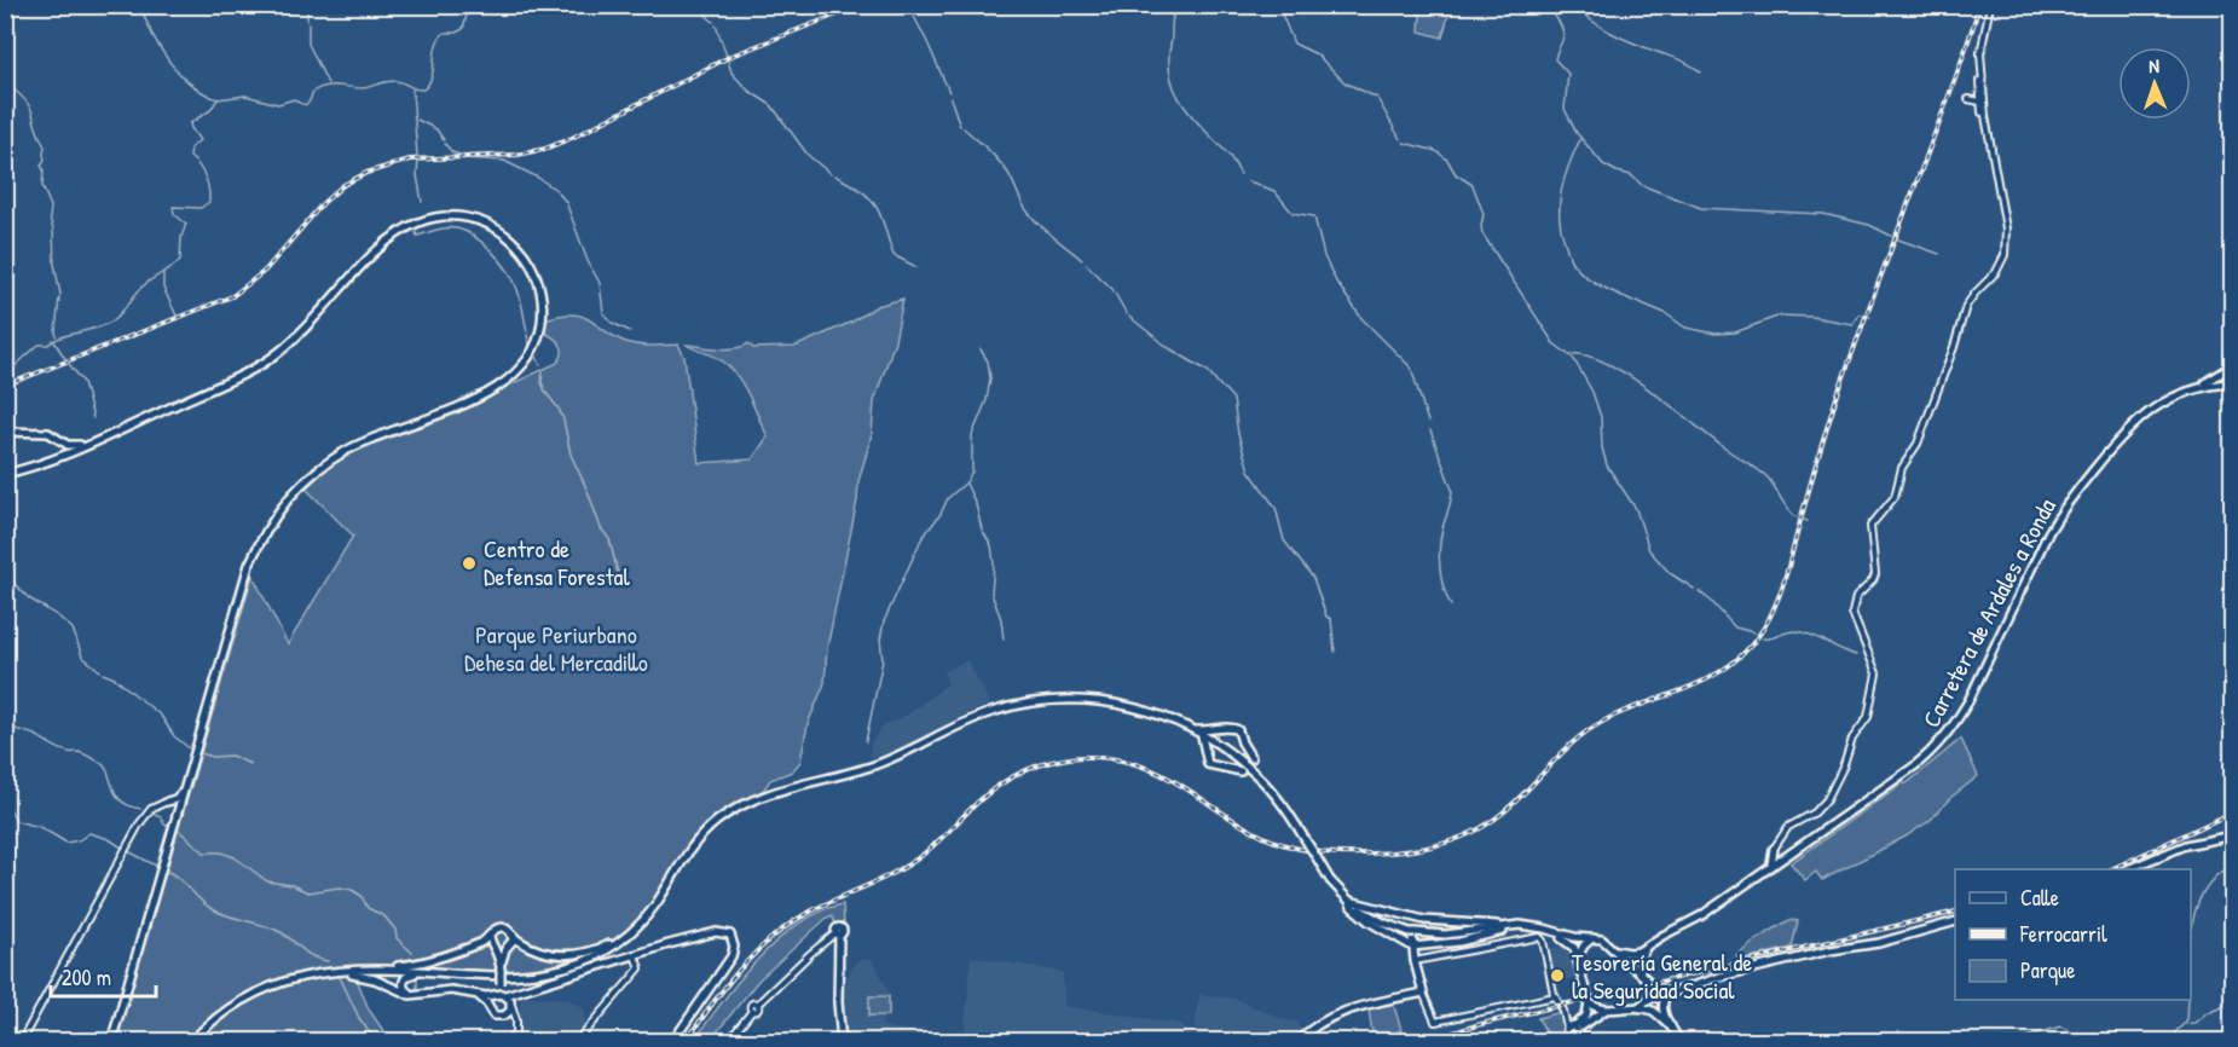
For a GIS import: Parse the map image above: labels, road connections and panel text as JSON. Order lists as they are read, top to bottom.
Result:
{
  "streets": {
    "main road": ["Carretera de Ardales a Ronda"]
  },
  "parks": ["Parque Periurbano Dehesa del Mercadillo"],
  "places": ["Centro de Defensa Forestal", "Tesorería General de la Seguridad Social"],
  "legend": ["Calle", "Ferrocarril", "Parque"],
  "scale_bar": "200 m",
  "north": "top"
}
